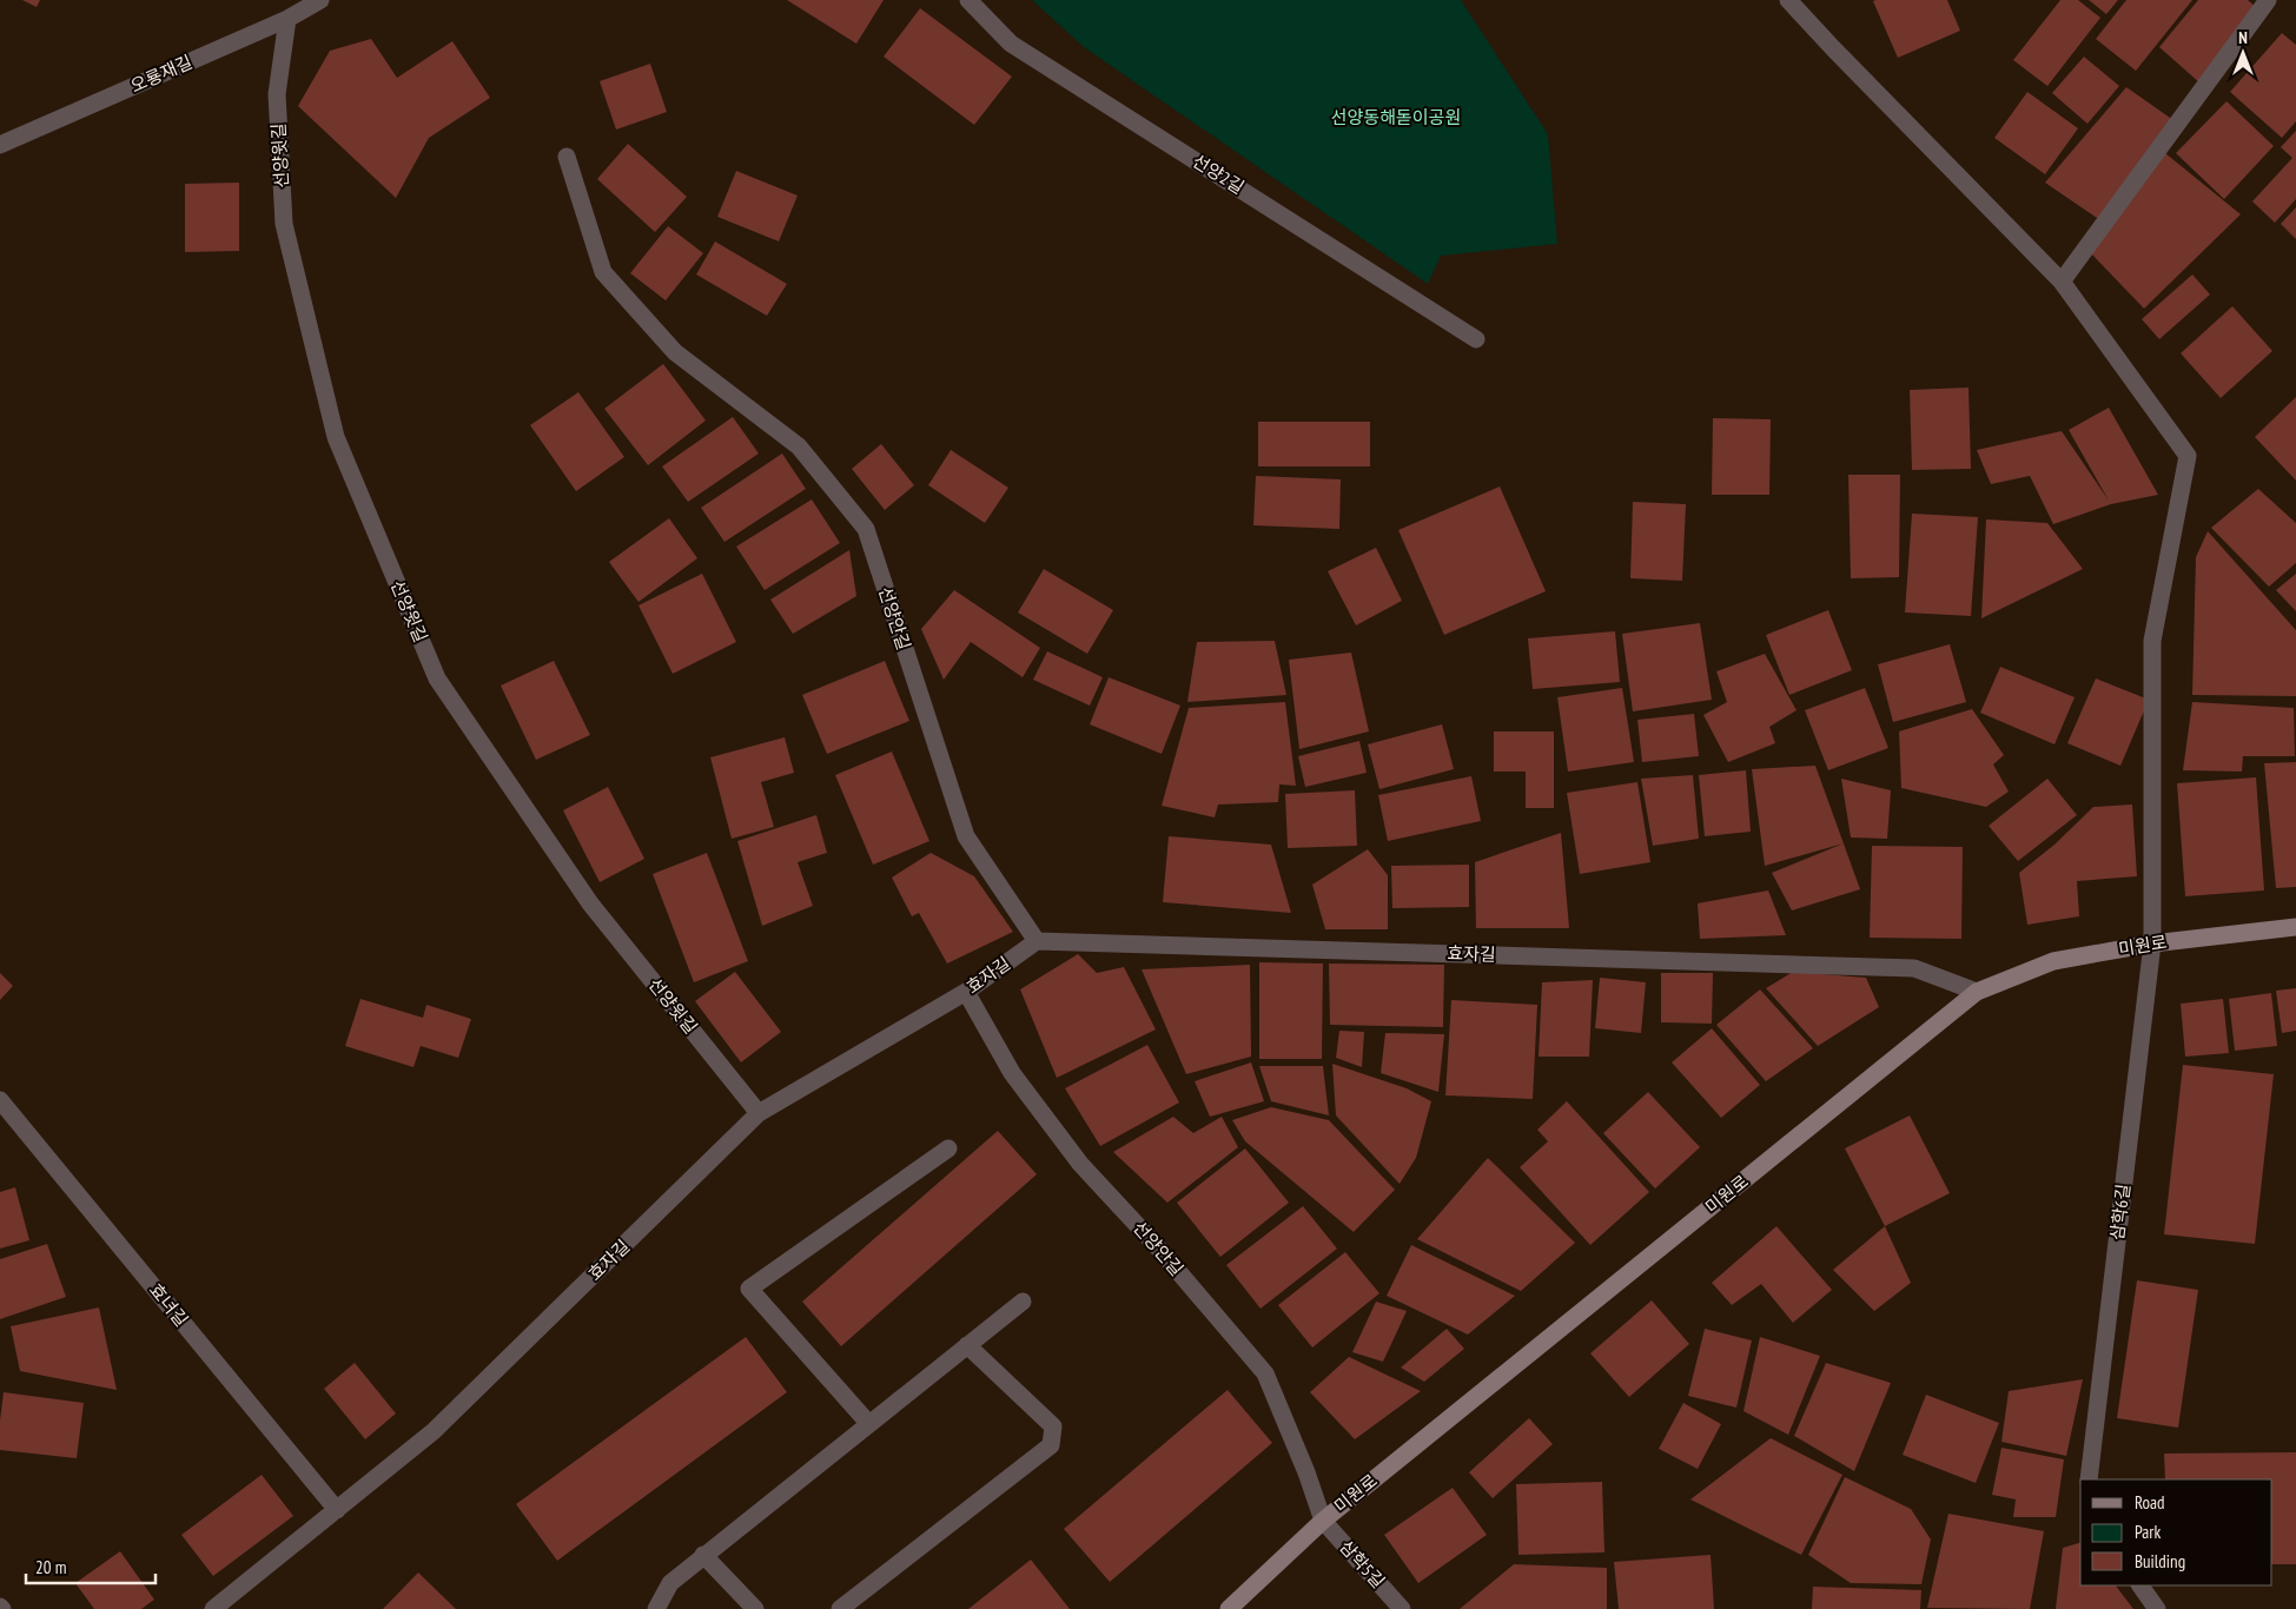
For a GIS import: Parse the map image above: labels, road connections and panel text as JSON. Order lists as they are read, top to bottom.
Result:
{
  "streets": {
    "street": [
      "오룡재길",
      "선양윗길",
      "선양2길",
      "선양안길",
      "미원로",
      "효자길",
      "삼학6길",
      "효녀길",
      "삼학5길"
    ]
  },
  "crossings": [
    ["오룡재길", "선양윗길"],
    ["선양윗길", "효자길"],
    ["선양안길", "미원로"],
    ["선양안길", "효자길"],
    ["선양안길", "삼학5길"],
    ["미원로", "효자길"],
    ["미원로", "삼학6길"],
    ["미원로", "삼학5길"],
    ["효자길", "효녀길"]
  ],
  "parks": ["선양동해돋이공원"],
  "legend": ["Road", "Park", "Building"],
  "scale_bar": "20 m",
  "north": "top"
}
